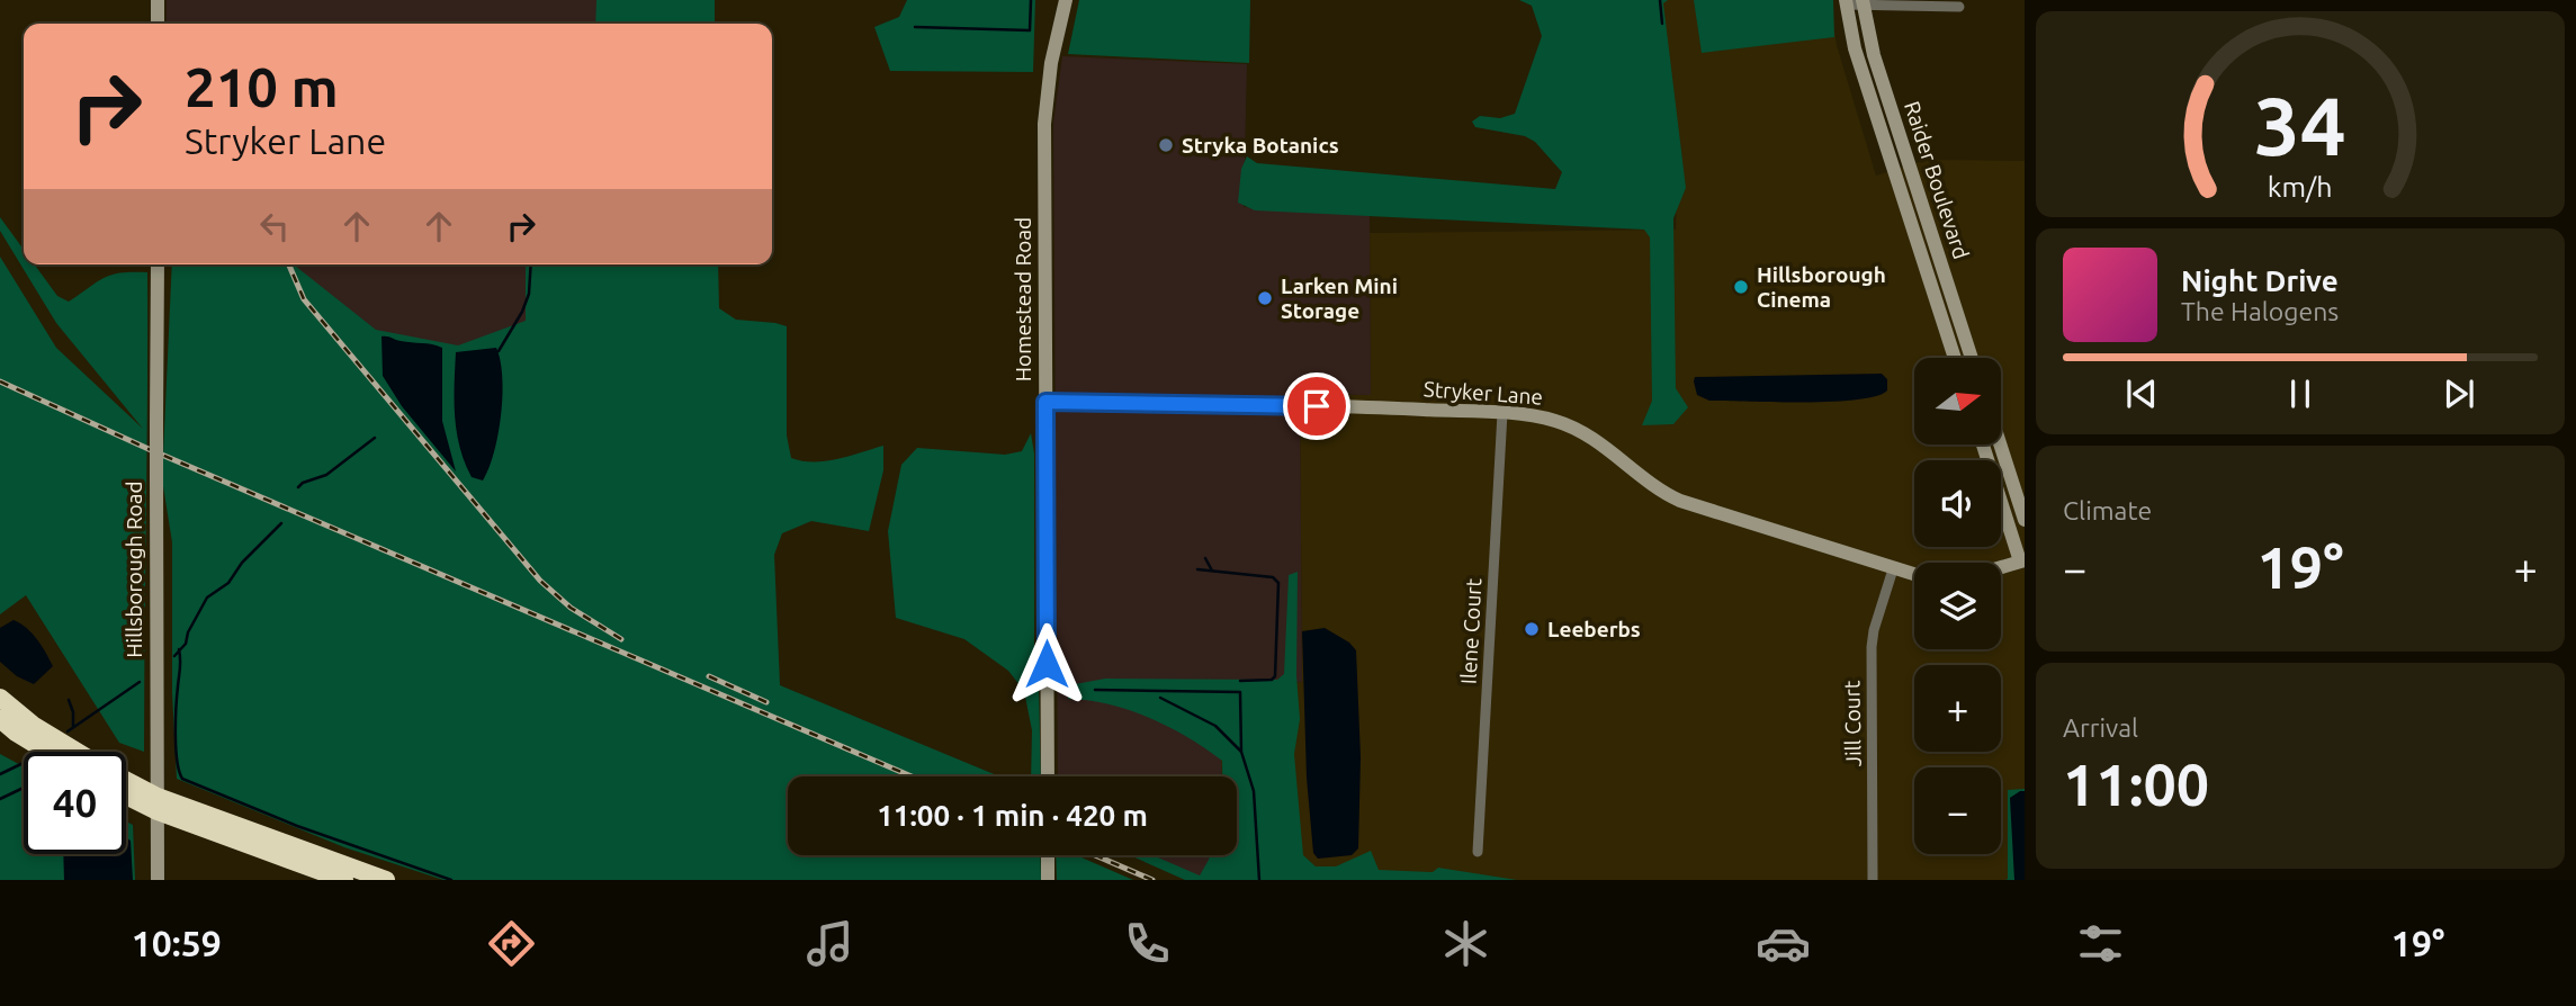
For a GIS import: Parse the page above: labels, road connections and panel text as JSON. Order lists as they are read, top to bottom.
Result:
{
  "streets": {
    "street": [
      "Raider Boulevard",
      "Homestead Road",
      "Stryker Lane",
      "Hillsborough Road",
      "Ilene Court",
      "Jill Court"
    ]
  },
  "crossings": [
    ["Homestead Road", "Stryker Lane"],
    ["Stryker Lane", "Ilene Court"],
    ["Stryker Lane", "Jill Court"]
  ],
  "places": [
    "Stryka Botanics",
    "Hillsborough Cinema",
    "Larken Mini Storage",
    "Leeberbs"
  ],
  "north": "right",
  "page": {
    "turn": ["210 m", "Stryker Lane"],
    "song": ["Night Drive", "The Halogens"],
    "map_buttons": ["+", "−"],
    "tile": [
      "Climate",
      ["Arrival", "11:00"]
    ],
    "heat": ["−", "19°", "+"],
    "limit": "40",
    "trip": "11:00 · 1 min · 420 m",
    "tabs": ["10:59", "19°"],
    "gauge": ["34", "km/h"]
  }
}
